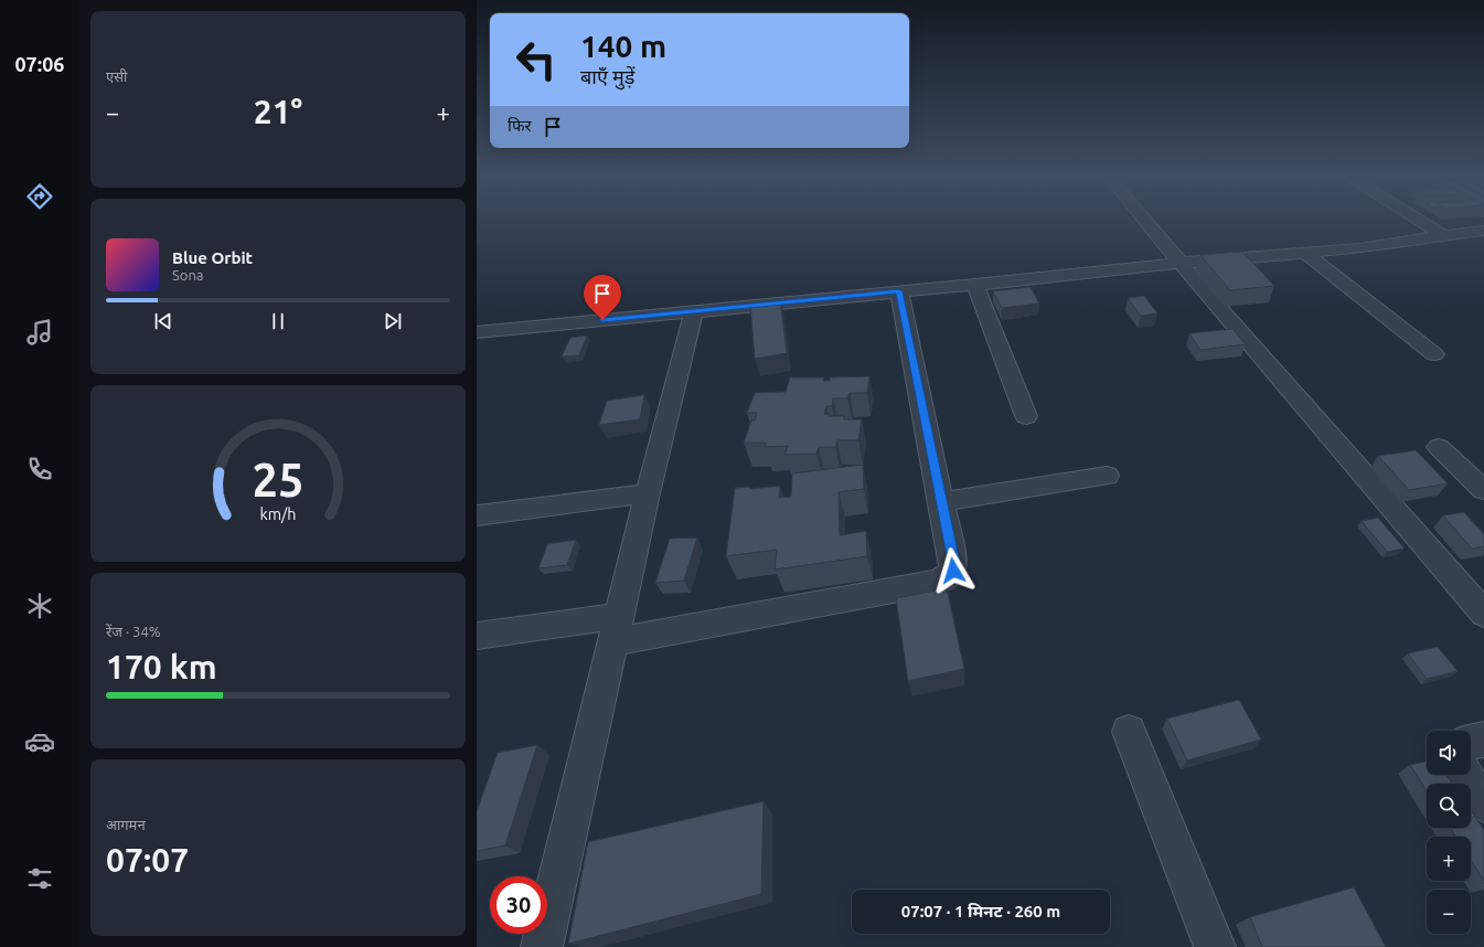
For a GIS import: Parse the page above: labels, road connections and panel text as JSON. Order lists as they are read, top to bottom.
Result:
{
  "page": {
    "tabs": "07:06",
    "tile": [
      "एसी",
      ["रेंज · 34%", "170 km"],
      ["आगमन", "07:07"]
    ],
    "turn": ["140 m", "बाएँ मुड़ें"],
    "heat": ["−", "21°", "+"],
    "then": "फिर",
    "song": ["Blue Orbit", "Sona"],
    "map_buttons": ["+", "−"],
    "limit": "30",
    "trip": "07:07 · 1 मिनट · 260 m",
    "gauge": ["25", "km/h"]
  }
}
